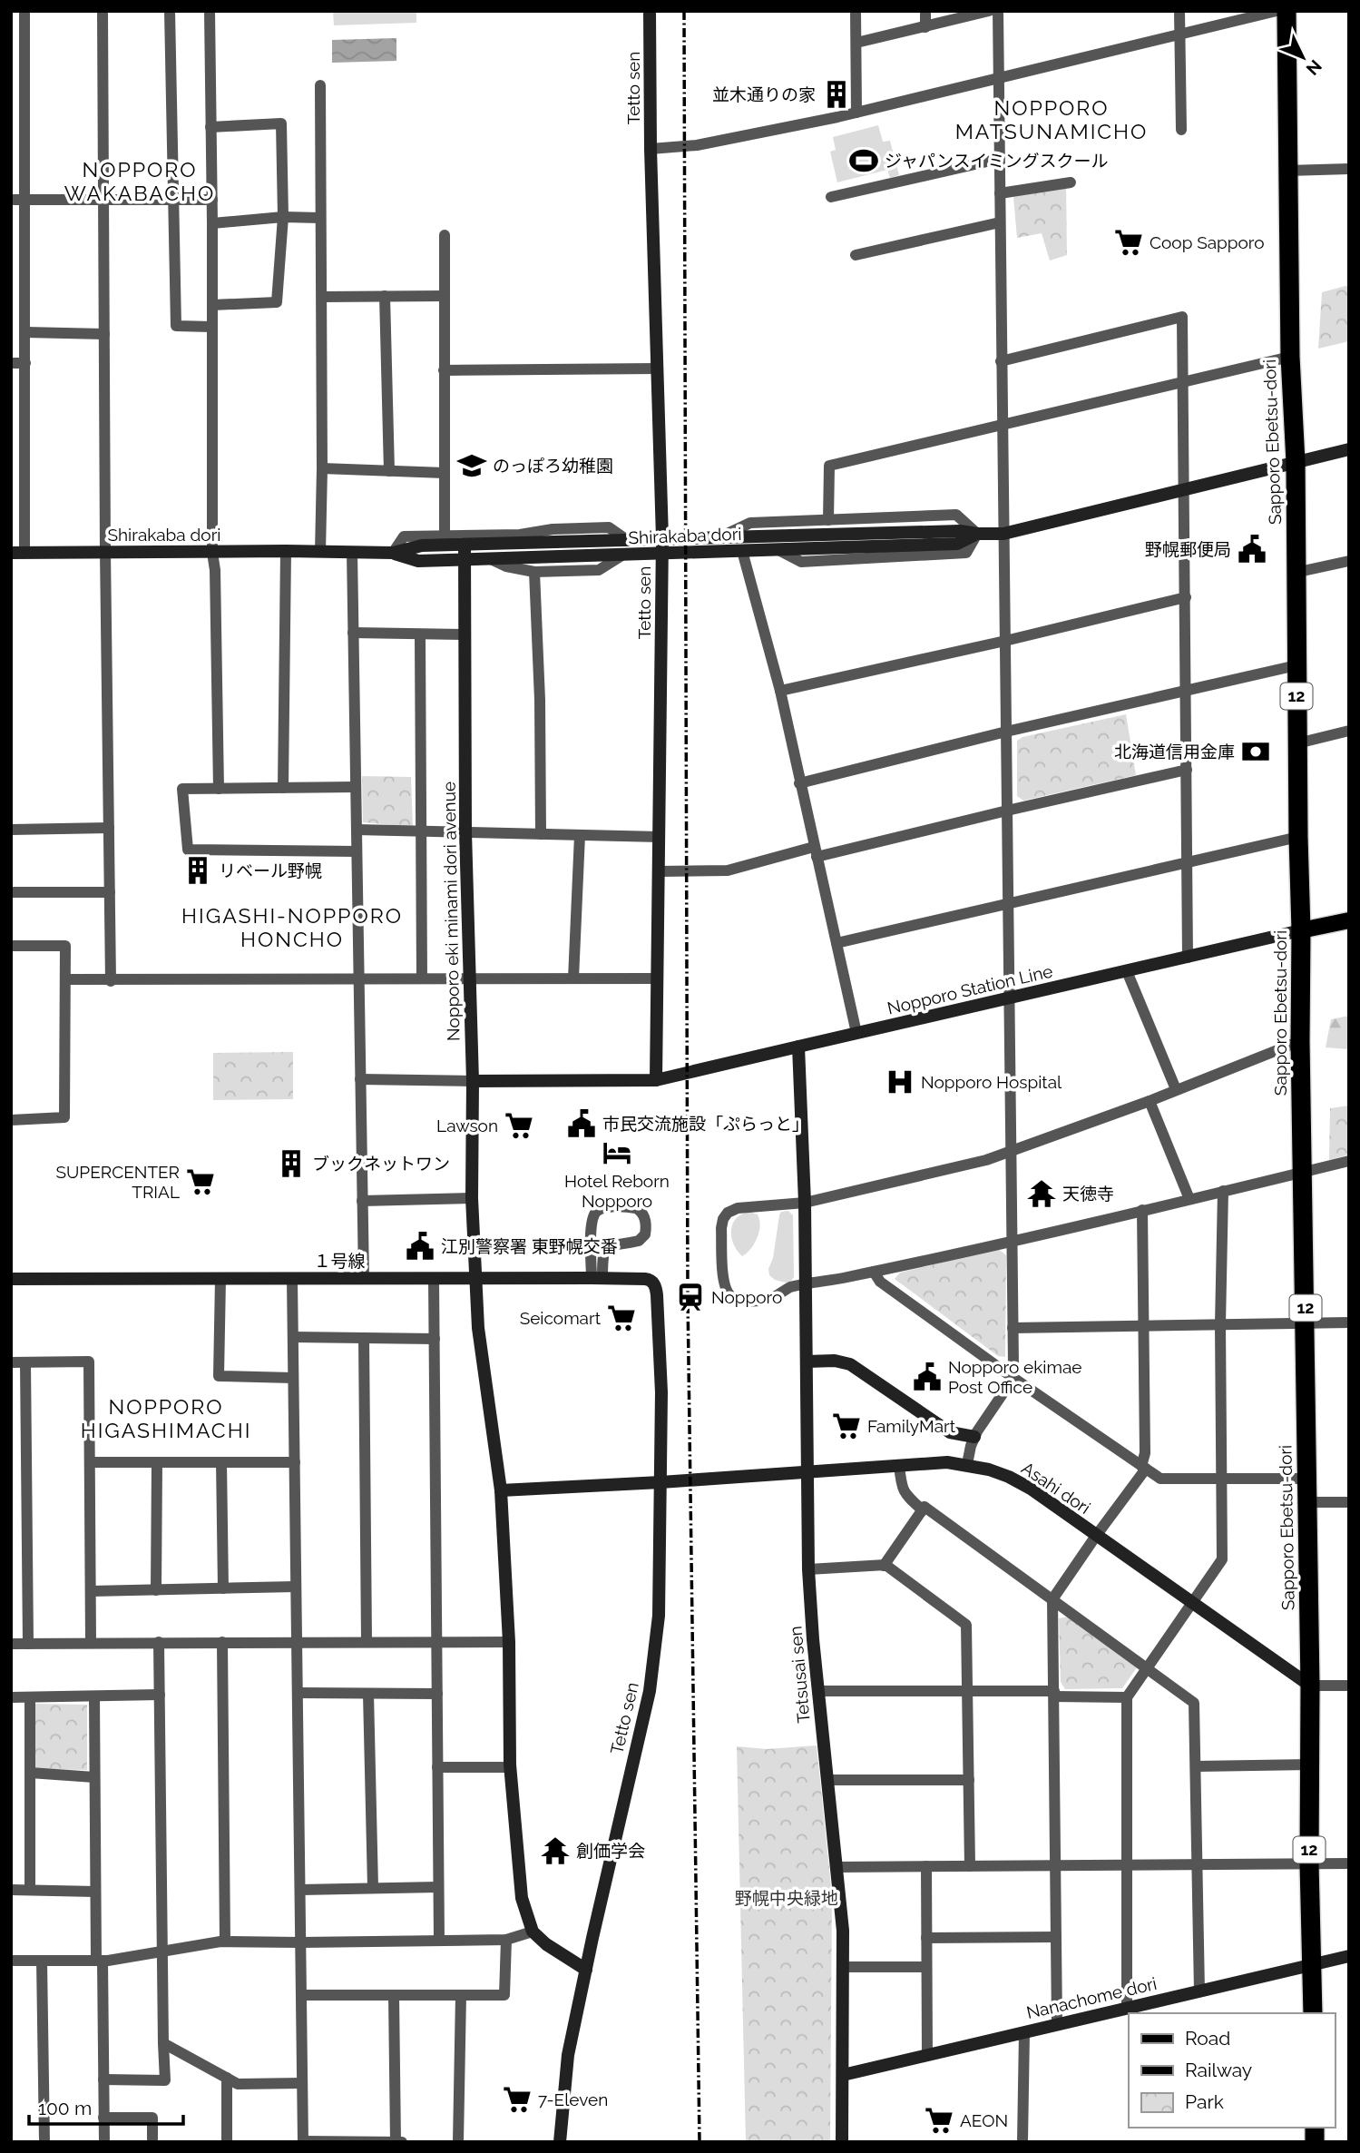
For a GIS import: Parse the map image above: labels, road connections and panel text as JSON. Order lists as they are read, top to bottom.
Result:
{
  "streets": {
    "highway": ["Sapporo Ebetsu-dori", "12"],
    "street": [
      "Tetto sen",
      "Shirakaba dori",
      "Nopporo eki minami dori avenue",
      "Nopporo Station Line",
      "１号線",
      "Asahi dori",
      "Tetsusai sen",
      "Nanachome dori"
    ]
  },
  "crossings": [
    ["Tetto sen", "Shirakaba dori"],
    ["Tetto sen", "Nopporo Station Line"],
    ["Tetto sen", "１号線"],
    ["Tetto sen", "Asahi dori"],
    ["Sapporo Ebetsu-dori", "Shirakaba dori"],
    ["Sapporo Ebetsu-dori", "Nopporo Station Line"],
    ["Sapporo Ebetsu-dori", "Asahi dori"],
    ["Sapporo Ebetsu-dori", "Nanachome dori"],
    ["Shirakaba dori", "Nopporo eki minami dori avenue"],
    ["Nopporo eki minami dori avenue", "Nopporo Station Line"],
    ["Nopporo eki minami dori avenue", "１号線"],
    ["Nopporo eki minami dori avenue", "Asahi dori"],
    ["Asahi dori", "Tetsusai sen"],
    ["Tetsusai sen", "Nanachome dori"]
  ],
  "districts": [
    "NOPPORO MATSUNAMICHO",
    "NOPPORO WAKABACHO",
    "HIGASHI-NOPPORO HONCHO",
    "NOPPORO HIGASHIMACHI"
  ],
  "parks": ["野幌中央緑地"],
  "places": {
    "building": ["並木通りの家", "リベール野幌", "ブックネットワン"],
    "sports": ["ジャパンスイミングスクール"],
    "supermarket": [
      "Coop Sapporo",
      "Lawson",
      "SUPERCENTER TRIAL",
      "Seicomart",
      "FamilyMart",
      "7-Eleven",
      "AEON"
    ],
    "school or university": ["のっぽろ幼稚園"],
    "public building": [
      "野幌郵便局",
      "市民交流施設「ぷらっと」",
      "江別警察署 東野幌交番",
      "Nopporo ekimae Post Office"
    ],
    "bank": ["北海道信用金庫"],
    "hospital": ["Nopporo Hospital"],
    "hotel": ["Hotel Reborn Nopporo"],
    "temple": ["天徳寺", "創価学会"],
    "station": ["Nopporo"]
  },
  "legend": ["Road", "Railway", "Park"],
  "scale_bar": "100 m",
  "north": "bottom right"
}
